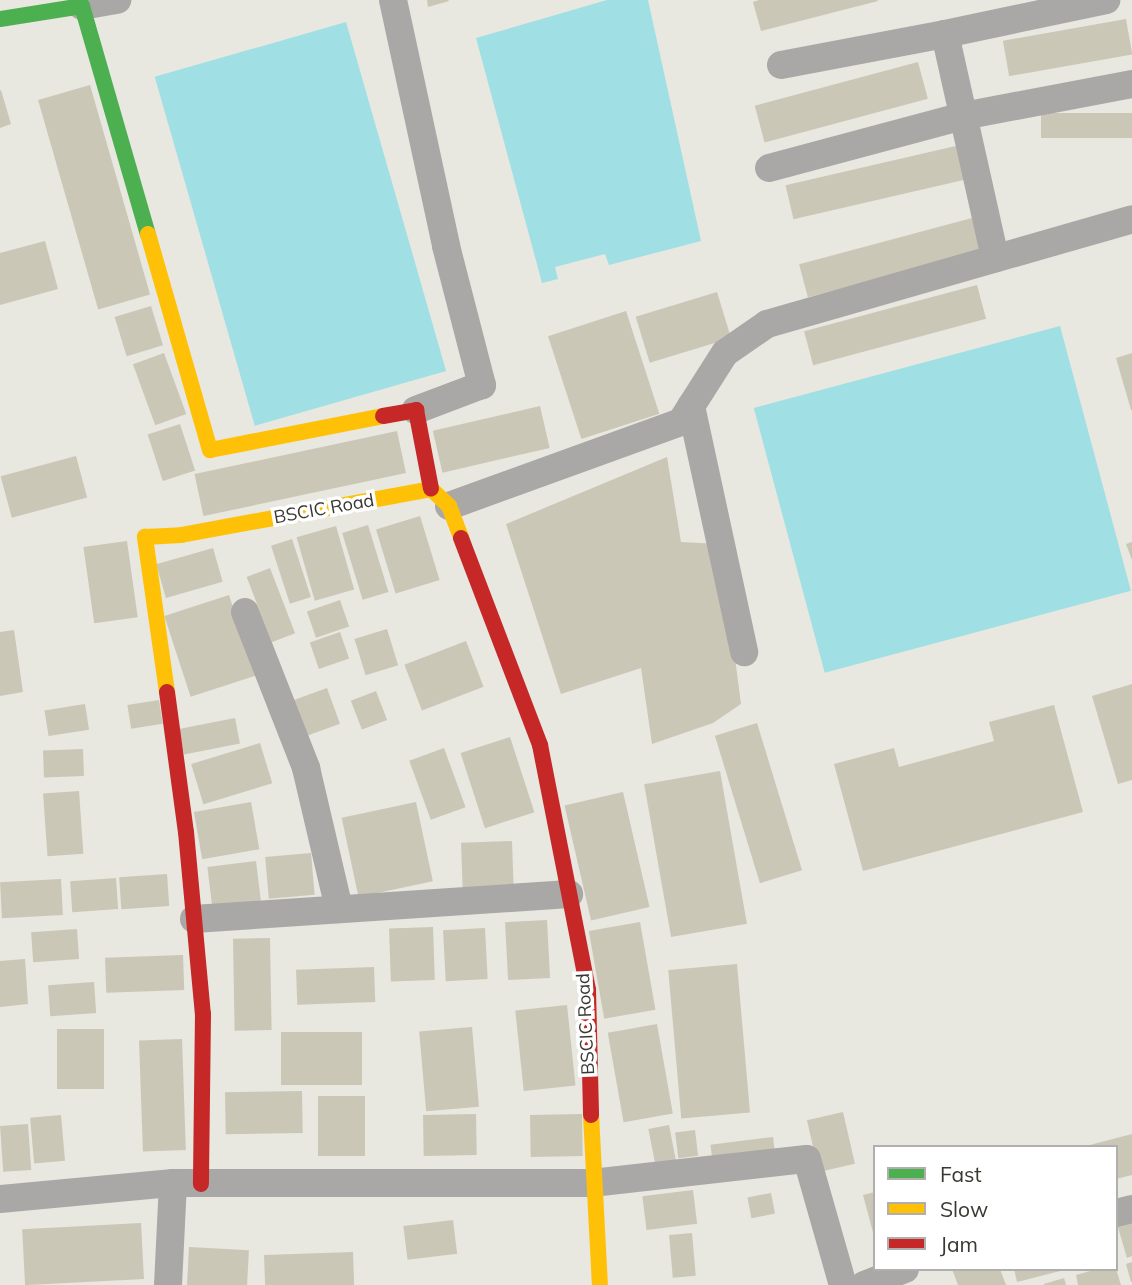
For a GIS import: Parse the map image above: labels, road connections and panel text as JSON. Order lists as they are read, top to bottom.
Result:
{
  "streets": {
    "street": ["BSCIC Road"]
  },
  "legend": ["Fast", "Slow", "Jam"]
}
